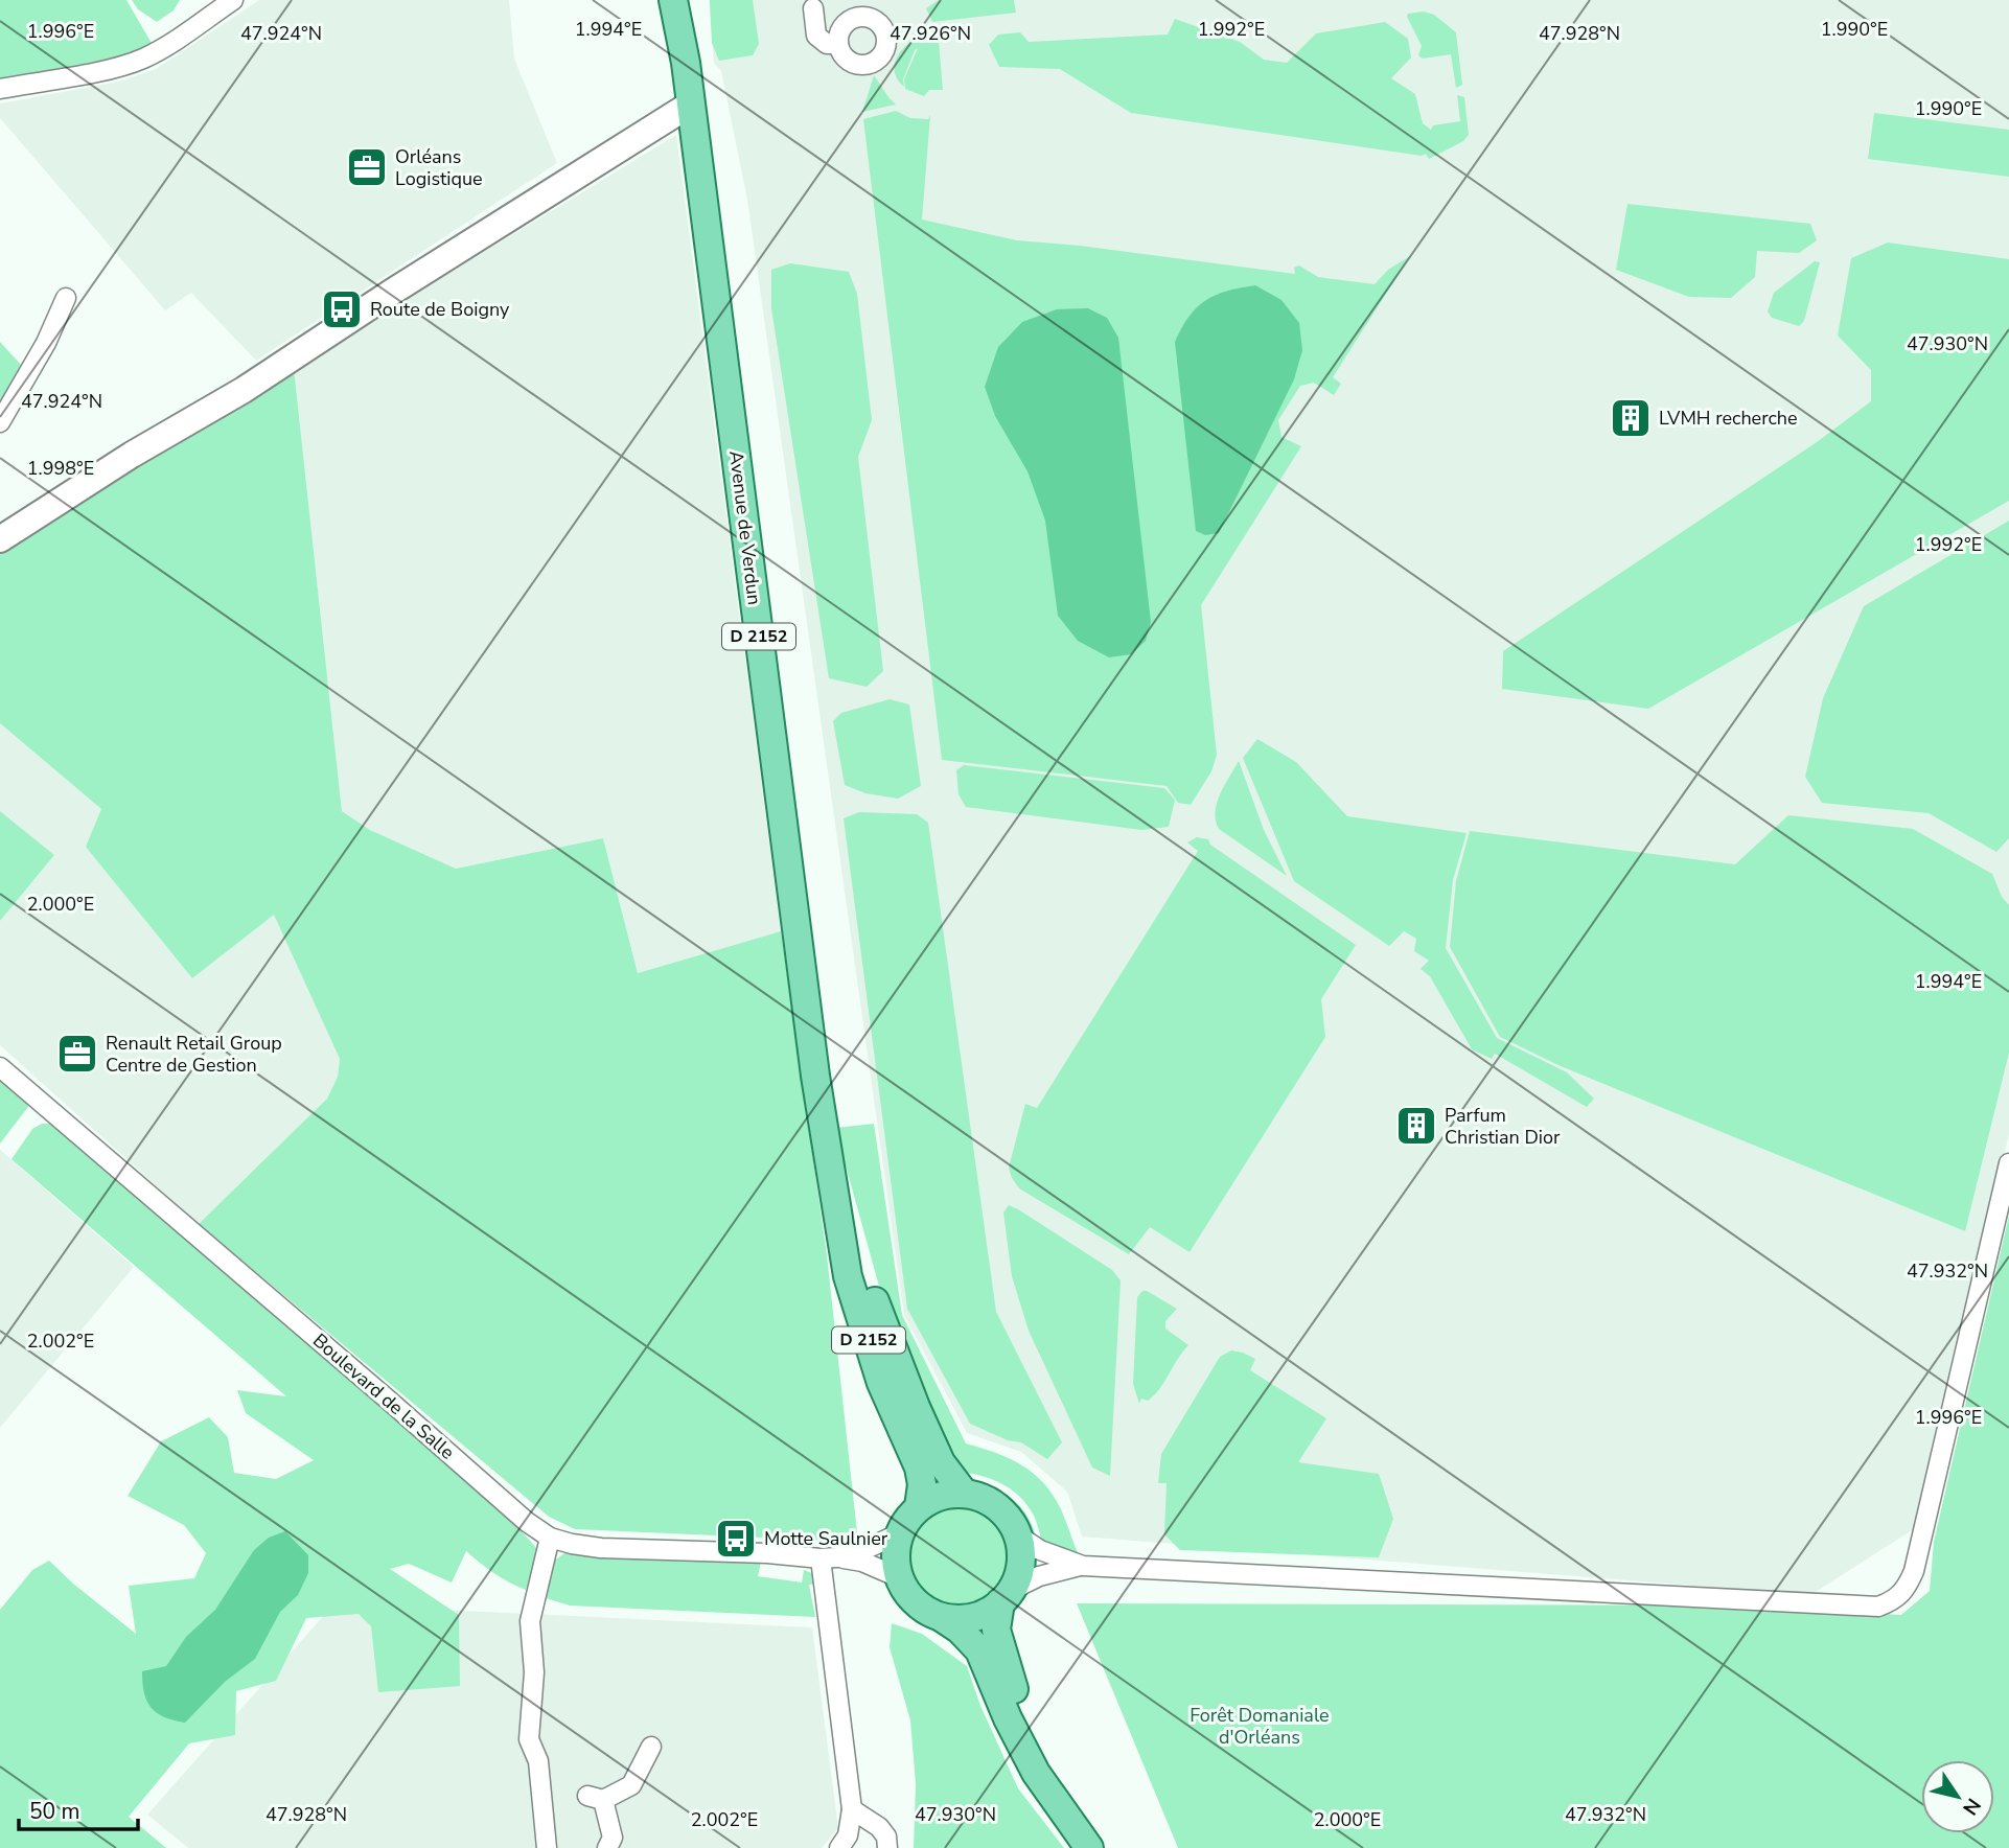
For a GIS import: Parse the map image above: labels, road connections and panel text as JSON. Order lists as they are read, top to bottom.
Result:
{
  "streets": {
    "main road": ["Avenue de Verdun", "D 2152"],
    "street": ["Boulevard de la Salle"]
  },
  "crossings": [
    ["Avenue de Verdun", "Boulevard de la Salle"]
  ],
  "parks": ["Forêt Domaniale d'Orléans"],
  "places": {
    "office": ["Orléans Logistique", "Renault Retail Group Centre de Gestion"],
    "bus stop": ["Route de Boigny", "Motte Saulnier"],
    "building": ["LVMH recherche", "Parfum Christian Dior"]
  },
  "scale_bar": "50 m",
  "north": "bottom right",
  "coordinates": [
    "1.994°E",
    "1.992°E",
    "1.990°E",
    "1.996°E",
    "47.924°N",
    "47.926°N",
    "47.928°N",
    "47.930°N",
    "1.998°E",
    "2.000°E",
    "47.932°N",
    "2.002°E"
  ]
}
